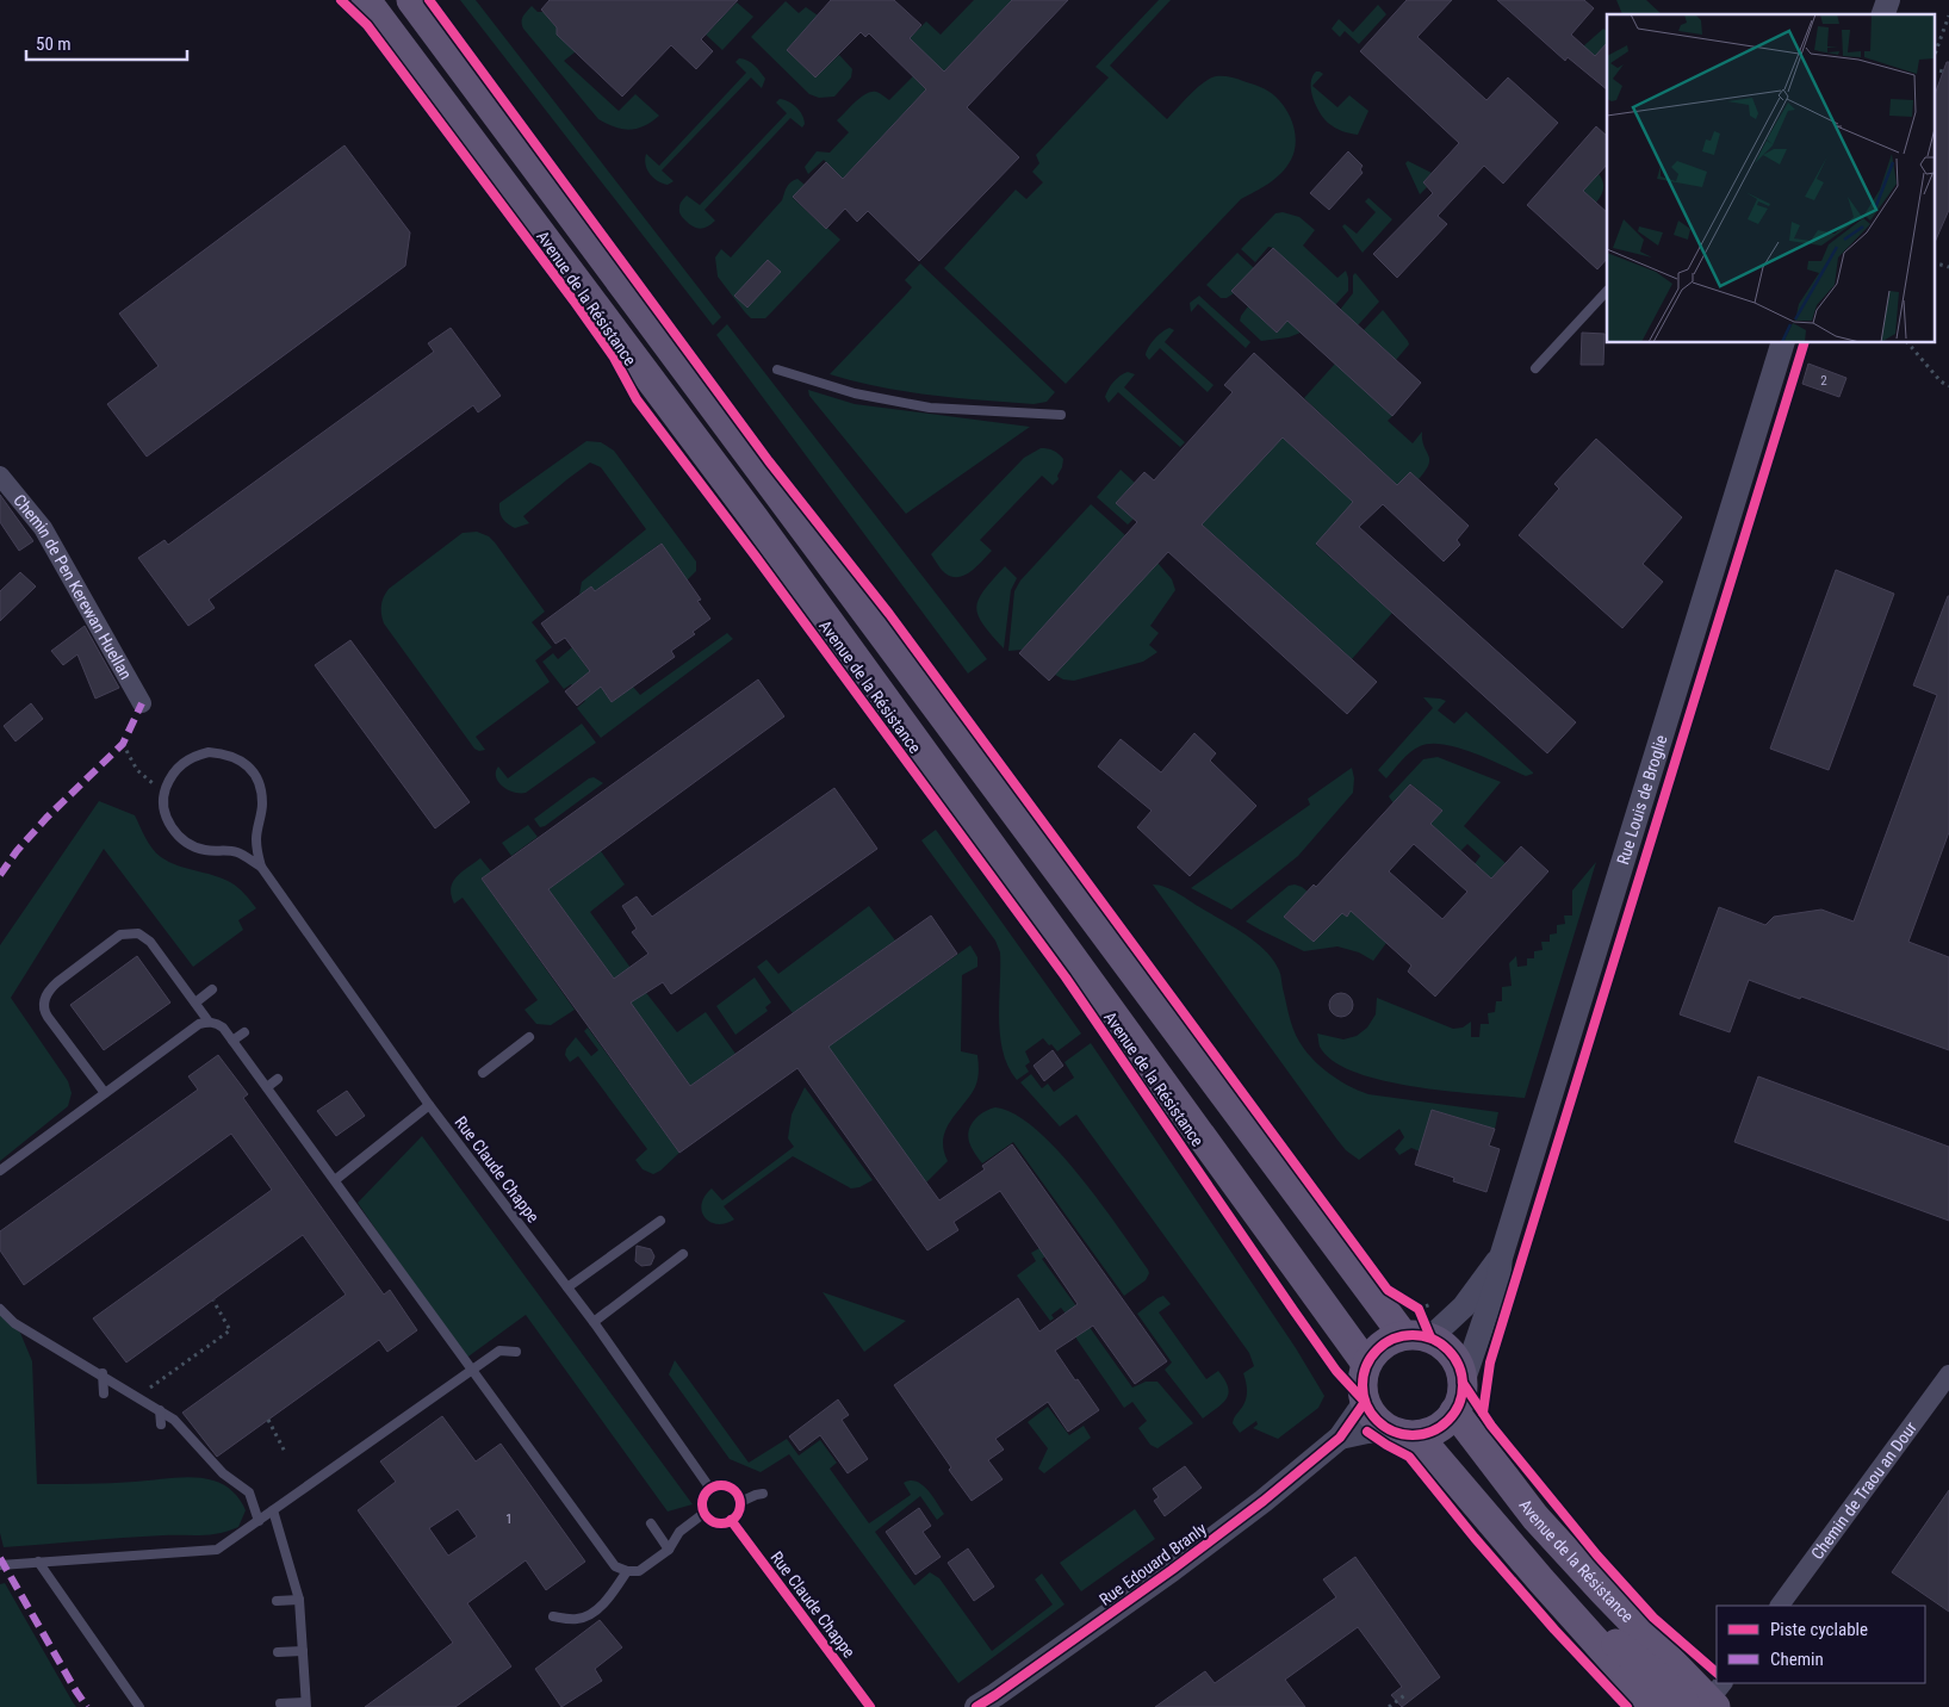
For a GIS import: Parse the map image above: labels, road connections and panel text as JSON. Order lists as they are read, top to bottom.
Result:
{
  "streets": {
    "main road": ["Avenue de la Résistance"],
    "street": [
      "Chemin de Pen Kerewan Huellan",
      "Rue Louis de Broglie",
      "Chemin de Traou an Dour",
      "Rue Edouard Branly"
    ],
    "lane": ["Rue Claude Chappe"]
  },
  "crossings": [
    ["Avenue de la Résistance", "Rue Louis de Broglie"],
    ["Avenue de la Résistance", "Rue Edouard Branly"],
    ["Rue Louis de Broglie", "Rue Edouard Branly"]
  ],
  "house_numbers": ["2", "1"],
  "legend": ["Piste cyclable", "Chemin"],
  "scale_bar": "50 m"
}
